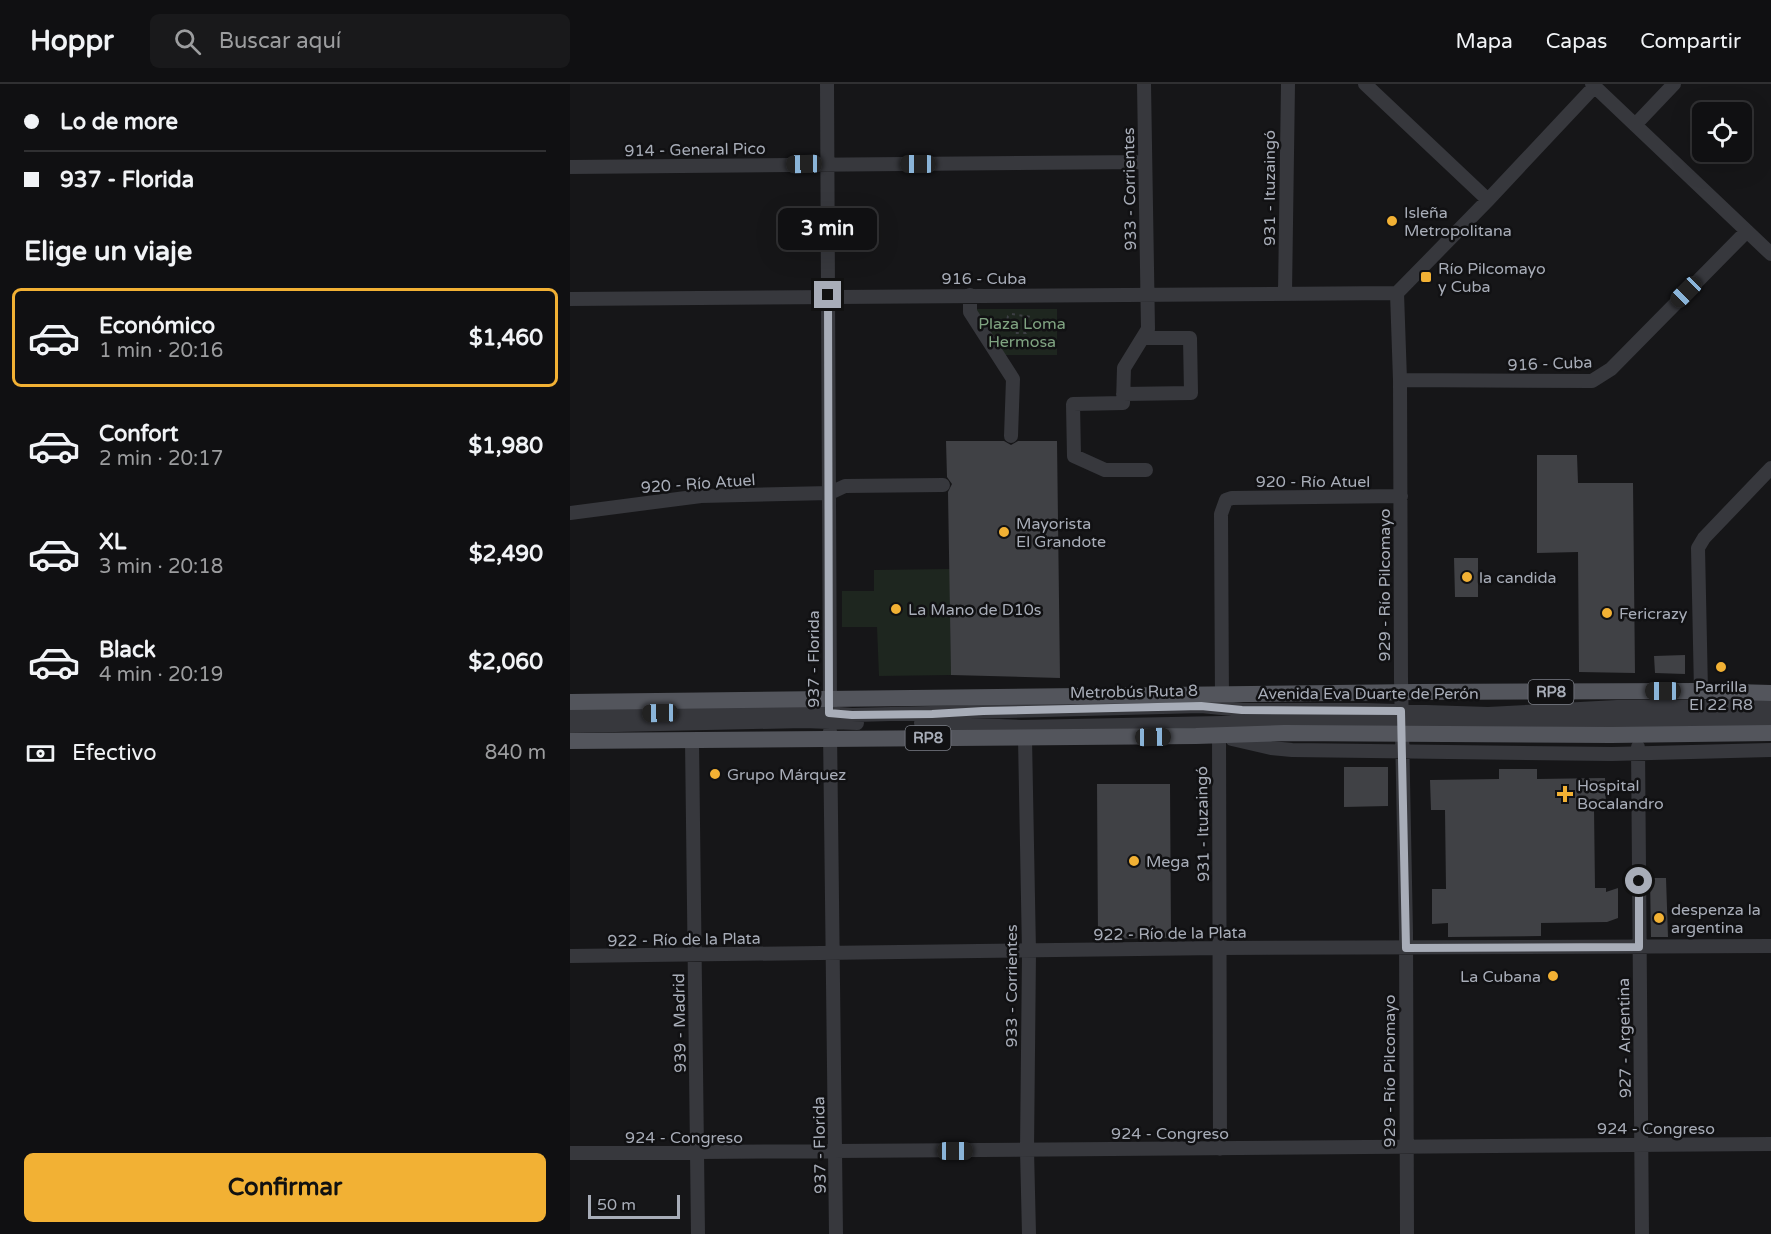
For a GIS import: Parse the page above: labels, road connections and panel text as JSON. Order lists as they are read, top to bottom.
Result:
{
  "streets": {
    "main road": ["RP8", "Avenida Eva Duarte de Perón"],
    "street": [
      "914 - General Pico",
      "931 - Ituzaingó",
      "933 - Corrientes",
      "916 - Cuba",
      "920 - Río Atuel",
      "929 - Río Pilcomayo",
      "937 - Florida",
      "Metrobús Ruta 8",
      "922 - Río de la Plata",
      "939 - Madrid",
      "927 - Argentina",
      "924 - Congreso"
    ]
  },
  "crossings": [
    ["914 - General Pico", "933 - Corrientes"],
    ["914 - General Pico", "937 - Florida"],
    ["931 - Ituzaingó", "916 - Cuba"],
    ["931 - Ituzaingó", "920 - Río Atuel"],
    ["931 - Ituzaingó", "Metrobús Ruta 8"],
    ["931 - Ituzaingó", "Avenida Eva Duarte de Perón"],
    ["931 - Ituzaingó", "922 - Río de la Plata"],
    ["931 - Ituzaingó", "924 - Congreso"],
    ["933 - Corrientes", "916 - Cuba"],
    ["933 - Corrientes", "Avenida Eva Duarte de Perón"],
    ["933 - Corrientes", "922 - Río de la Plata"],
    ["933 - Corrientes", "924 - Congreso"],
    ["916 - Cuba", "929 - Río Pilcomayo"],
    ["916 - Cuba", "937 - Florida"],
    ["920 - Río Atuel", "929 - Río Pilcomayo"],
    ["920 - Río Atuel", "937 - Florida"],
    ["929 - Río Pilcomayo", "Avenida Eva Duarte de Perón"],
    ["929 - Río Pilcomayo", "922 - Río de la Plata"],
    ["929 - Río Pilcomayo", "924 - Congreso"],
    ["937 - Florida", "Metrobús Ruta 8"],
    ["937 - Florida", "Avenida Eva Duarte de Perón"],
    ["937 - Florida", "922 - Río de la Plata"],
    ["937 - Florida", "924 - Congreso"],
    ["Metrobús Ruta 8", "Avenida Eva Duarte de Perón"],
    ["Avenida Eva Duarte de Perón", "939 - Madrid"],
    ["Avenida Eva Duarte de Perón", "927 - Argentina"],
    ["922 - Río de la Plata", "939 - Madrid"],
    ["922 - Río de la Plata", "927 - Argentina"],
    ["939 - Madrid", "924 - Congreso"],
    ["927 - Argentina", "924 - Congreso"]
  ],
  "parks": ["Plaza Loma Hermosa"],
  "places": {
    "other": [
      "Isleña Metropolitana",
      "Mayorista El Grandote",
      "la candida",
      "La Mano de D10s",
      "Fericrazy",
      "Parrilla El 22 R8",
      "Grupo Márquez",
      "Mega",
      "despenza la argentina",
      "La Cubana"
    ],
    "transit": ["Río Pilcomayo y Cuba"],
    "health": ["Hospital Bocalandro"]
  },
  "scale_bar": "50 m",
  "page": {
    "header": "Hoppr",
    "search": "Buscar aquí",
    "nav": ["Mapa", "Capas", "Compartir"],
    "banner": ["Lo de more", "937 - Florida"],
    "bubble": "3 min",
    "heading": "Elige un viaje",
    "list": [
      {
        "name": "Económico",
        "note": "1 min · 20:16",
        "value": "$1,460"
      },
      {
        "name": "Confort",
        "note": "2 min · 20:17",
        "value": "$1,980"
      },
      {
        "name": "XL",
        "note": "3 min · 20:18",
        "value": "$2,490"
      },
      {
        "name": "Black",
        "note": "4 min · 20:19",
        "value": "$2,060"
      }
    ],
    "pay": ["Efectivo", "840 m"],
    "buttons": "Confirmar",
    "scale": "50 m"
  }
}
